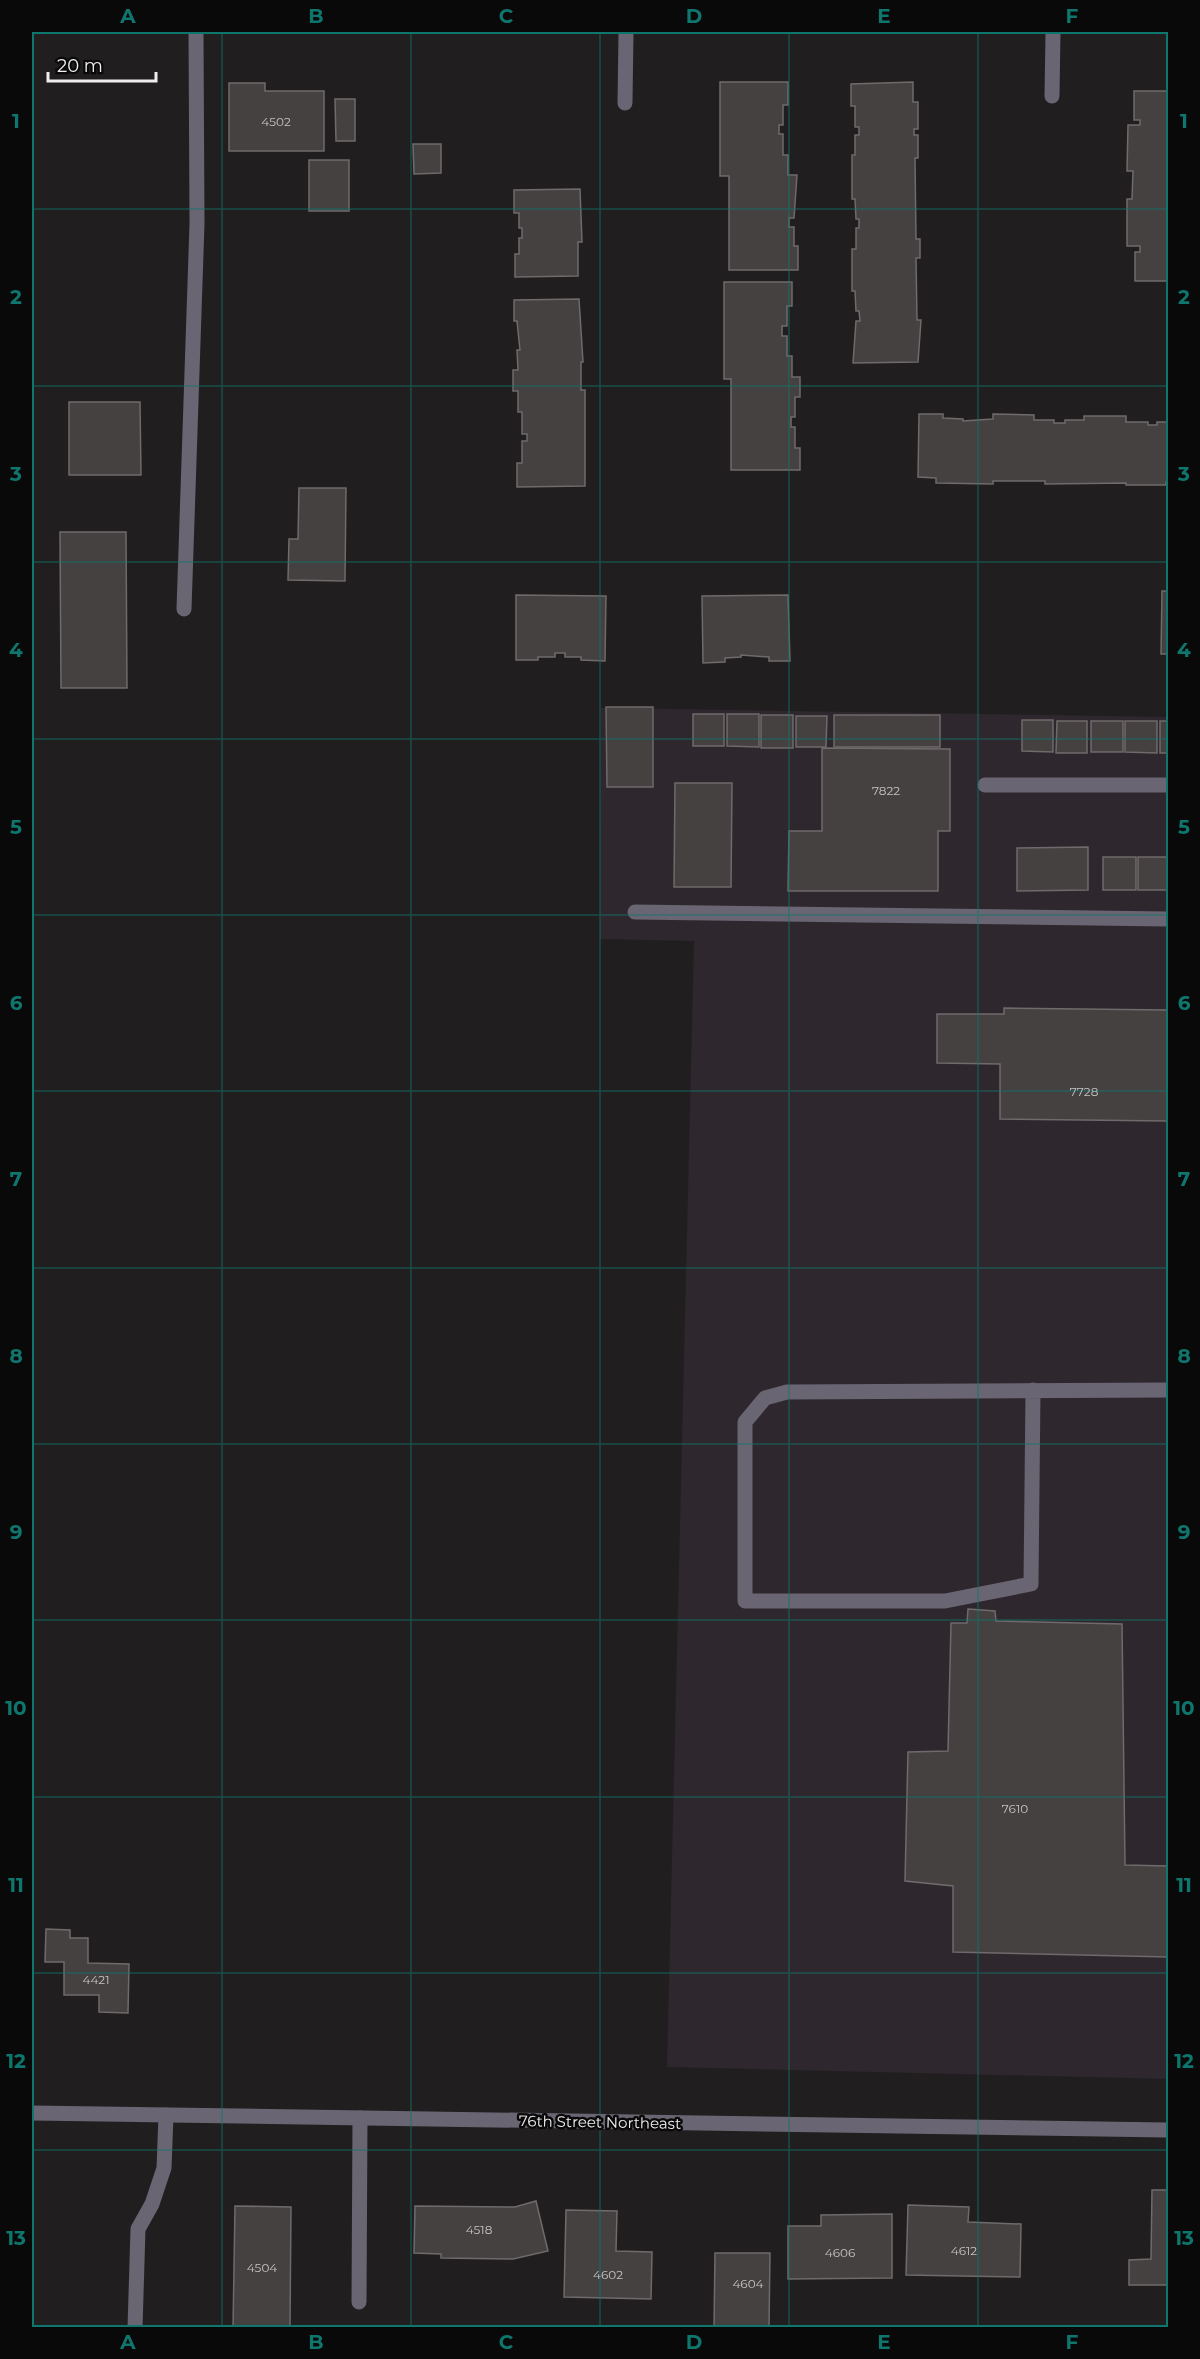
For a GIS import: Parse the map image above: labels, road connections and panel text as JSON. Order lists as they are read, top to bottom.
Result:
{
  "streets": {
    "street": ["76th Street Northeast"]
  },
  "house_numbers": [
    "4502",
    "7822",
    "7728",
    "7610",
    "4421",
    "4518",
    "4612",
    "4606",
    "4504",
    "4602",
    "4604"
  ],
  "scale_bar": "20 m",
  "grid": {
    "columns": [
      "A",
      "B",
      "C",
      "D",
      "E",
      "F"
    ],
    "rows": [
      "1",
      "2",
      "3",
      "4",
      "5",
      "6",
      "7",
      "8",
      "9",
      "10",
      "11",
      "12",
      "13"
    ]
  }
}
